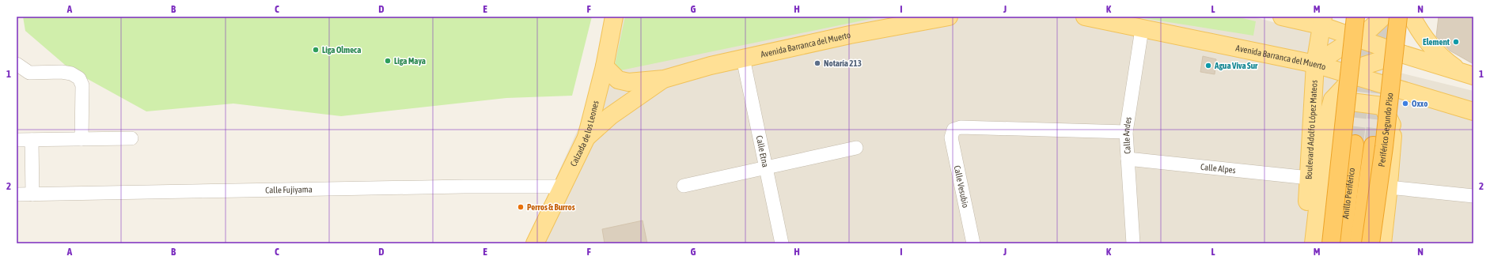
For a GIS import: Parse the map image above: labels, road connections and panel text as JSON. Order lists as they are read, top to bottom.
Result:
{
  "streets": {
    "highway": ["Periférico Segundo Piso", "Anillo Periférico"],
    "main road": ["Avenida Barranca del Muerto", "Boulevard Adolfo López Mateos", "Calzada de los Leones"],
    "street": [
      "Calle Andes",
      "Calle Etna",
      "Calle Alpes",
      "Calle Vesubio",
      "Calle Fujiyama"
    ]
  },
  "crossings": [
    ["Avenida Barranca del Muerto", "Boulevard Adolfo López Mateos"],
    ["Avenida Barranca del Muerto", "Calzada de los Leones"],
    ["Avenida Barranca del Muerto", "Calle Andes"],
    ["Avenida Barranca del Muerto", "Calle Etna"],
    ["Boulevard Adolfo López Mateos", "Calle Alpes"],
    ["Calzada de los Leones", "Calle Fujiyama"],
    ["Calle Andes", "Calle Alpes"],
    ["Calle Andes", "Calle Vesubio"]
  ],
  "places": [
    "Element",
    "Liga Olmeca",
    "Liga Maya",
    "Notaría 213",
    "Agua Viva Sur",
    "Oxxo",
    "Perros & Burros"
  ],
  "grid": {
    "columns": [
      "A",
      "B",
      "C",
      "D",
      "E",
      "F",
      "G",
      "H",
      "I",
      "J",
      "K",
      "L",
      "M",
      "N"
    ],
    "rows": ["1", "2"]
  }
}
